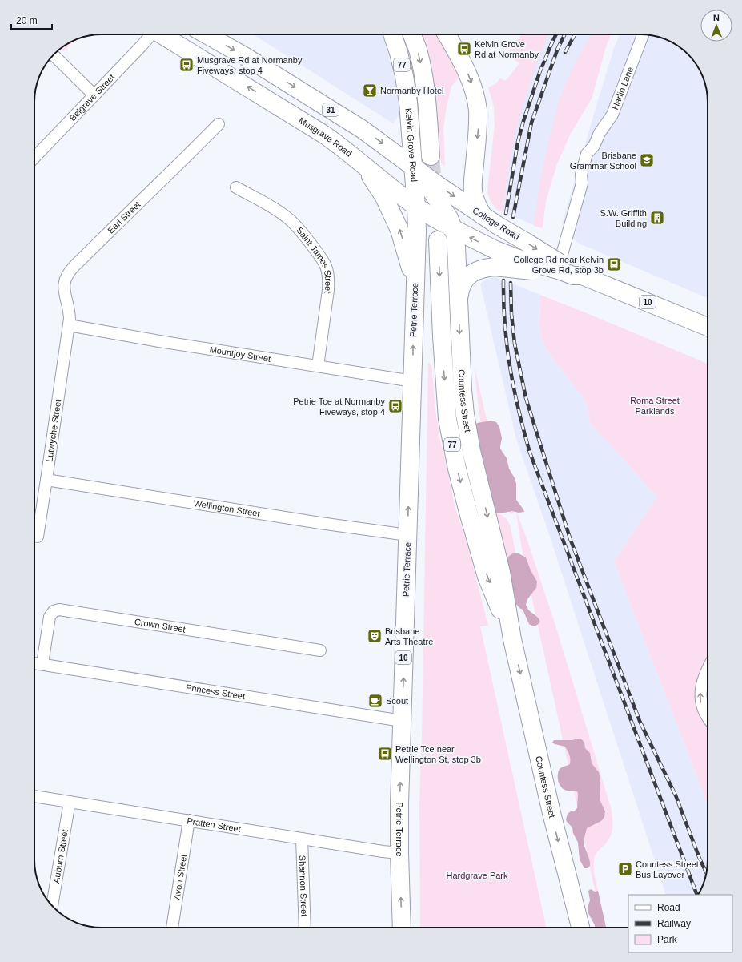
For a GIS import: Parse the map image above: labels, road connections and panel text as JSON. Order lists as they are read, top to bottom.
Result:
{
  "streets": {
    "main road": [
      "77",
      "31",
      "Musgrave Road",
      "Kelvin Grove Road",
      "College Road",
      "10",
      "Petrie Terrace",
      "Countess Street"
    ],
    "street": [
      "Harlin Lane",
      "Belgrave Street",
      "Earl Street",
      "Saint James Street",
      "Mountjoy Street",
      "Lutwyche Street",
      "Wellington Street",
      "Crown Street",
      "Princess Street",
      "Pratten Street",
      "Auburn Street",
      "Avon Street",
      "Shannon Street"
    ]
  },
  "crossings": [
    ["Harlin Lane", "College Road"],
    ["31", "Kelvin Grove Road"],
    ["31", "College Road"],
    ["31", "Countess Street"],
    ["Musgrave Road", "Kelvin Grove Road"],
    ["Musgrave Road", "Petrie Terrace"],
    ["Musgrave Road", "Countess Street"],
    ["Kelvin Grove Road", "College Road"],
    ["Kelvin Grove Road", "Petrie Terrace"],
    ["Kelvin Grove Road", "Countess Street"],
    ["Earl Street", "Mountjoy Street"],
    ["Earl Street", "Lutwyche Street"],
    ["College Road", "Countess Street"],
    ["Saint James Street", "Mountjoy Street"],
    ["Petrie Terrace", "Mountjoy Street"],
    ["Petrie Terrace", "Wellington Street"],
    ["Petrie Terrace", "Princess Street"],
    ["Petrie Terrace", "Pratten Street"],
    ["Mountjoy Street", "Lutwyche Street"],
    ["Lutwyche Street", "Wellington Street"],
    ["Crown Street", "Princess Street"],
    ["Pratten Street", "Auburn Street"],
    ["Pratten Street", "Avon Street"],
    ["Pratten Street", "Shannon Street"]
  ],
  "one_way": ["Petrie Terrace", "Countess Street"],
  "parks": ["Roma Street Parklands", "Hardgrave Park"],
  "places": {
    "bus stop": [
      "Kelvin Grove Rd at Normanby",
      "Musgrave Rd at Normanby Fiveways, stop 4",
      "College Rd near Kelvin Grove Rd, stop 3b",
      "Petrie Tce at Normanby Fiveways, stop 4",
      "Petrie Tce near Wellington St, stop 3b"
    ],
    "bar": ["Normanby Hotel"],
    "school or university": ["Brisbane Grammar School"],
    "building": ["S.W. Griffith Building"],
    "theatre": ["Brisbane Arts Theatre"],
    "cafe": ["Scout"],
    "parking": ["Countess Street Bus Layover"]
  },
  "legend": ["Road", "Railway", "Park"],
  "scale_bar": "20 m",
  "north": "top"
}
